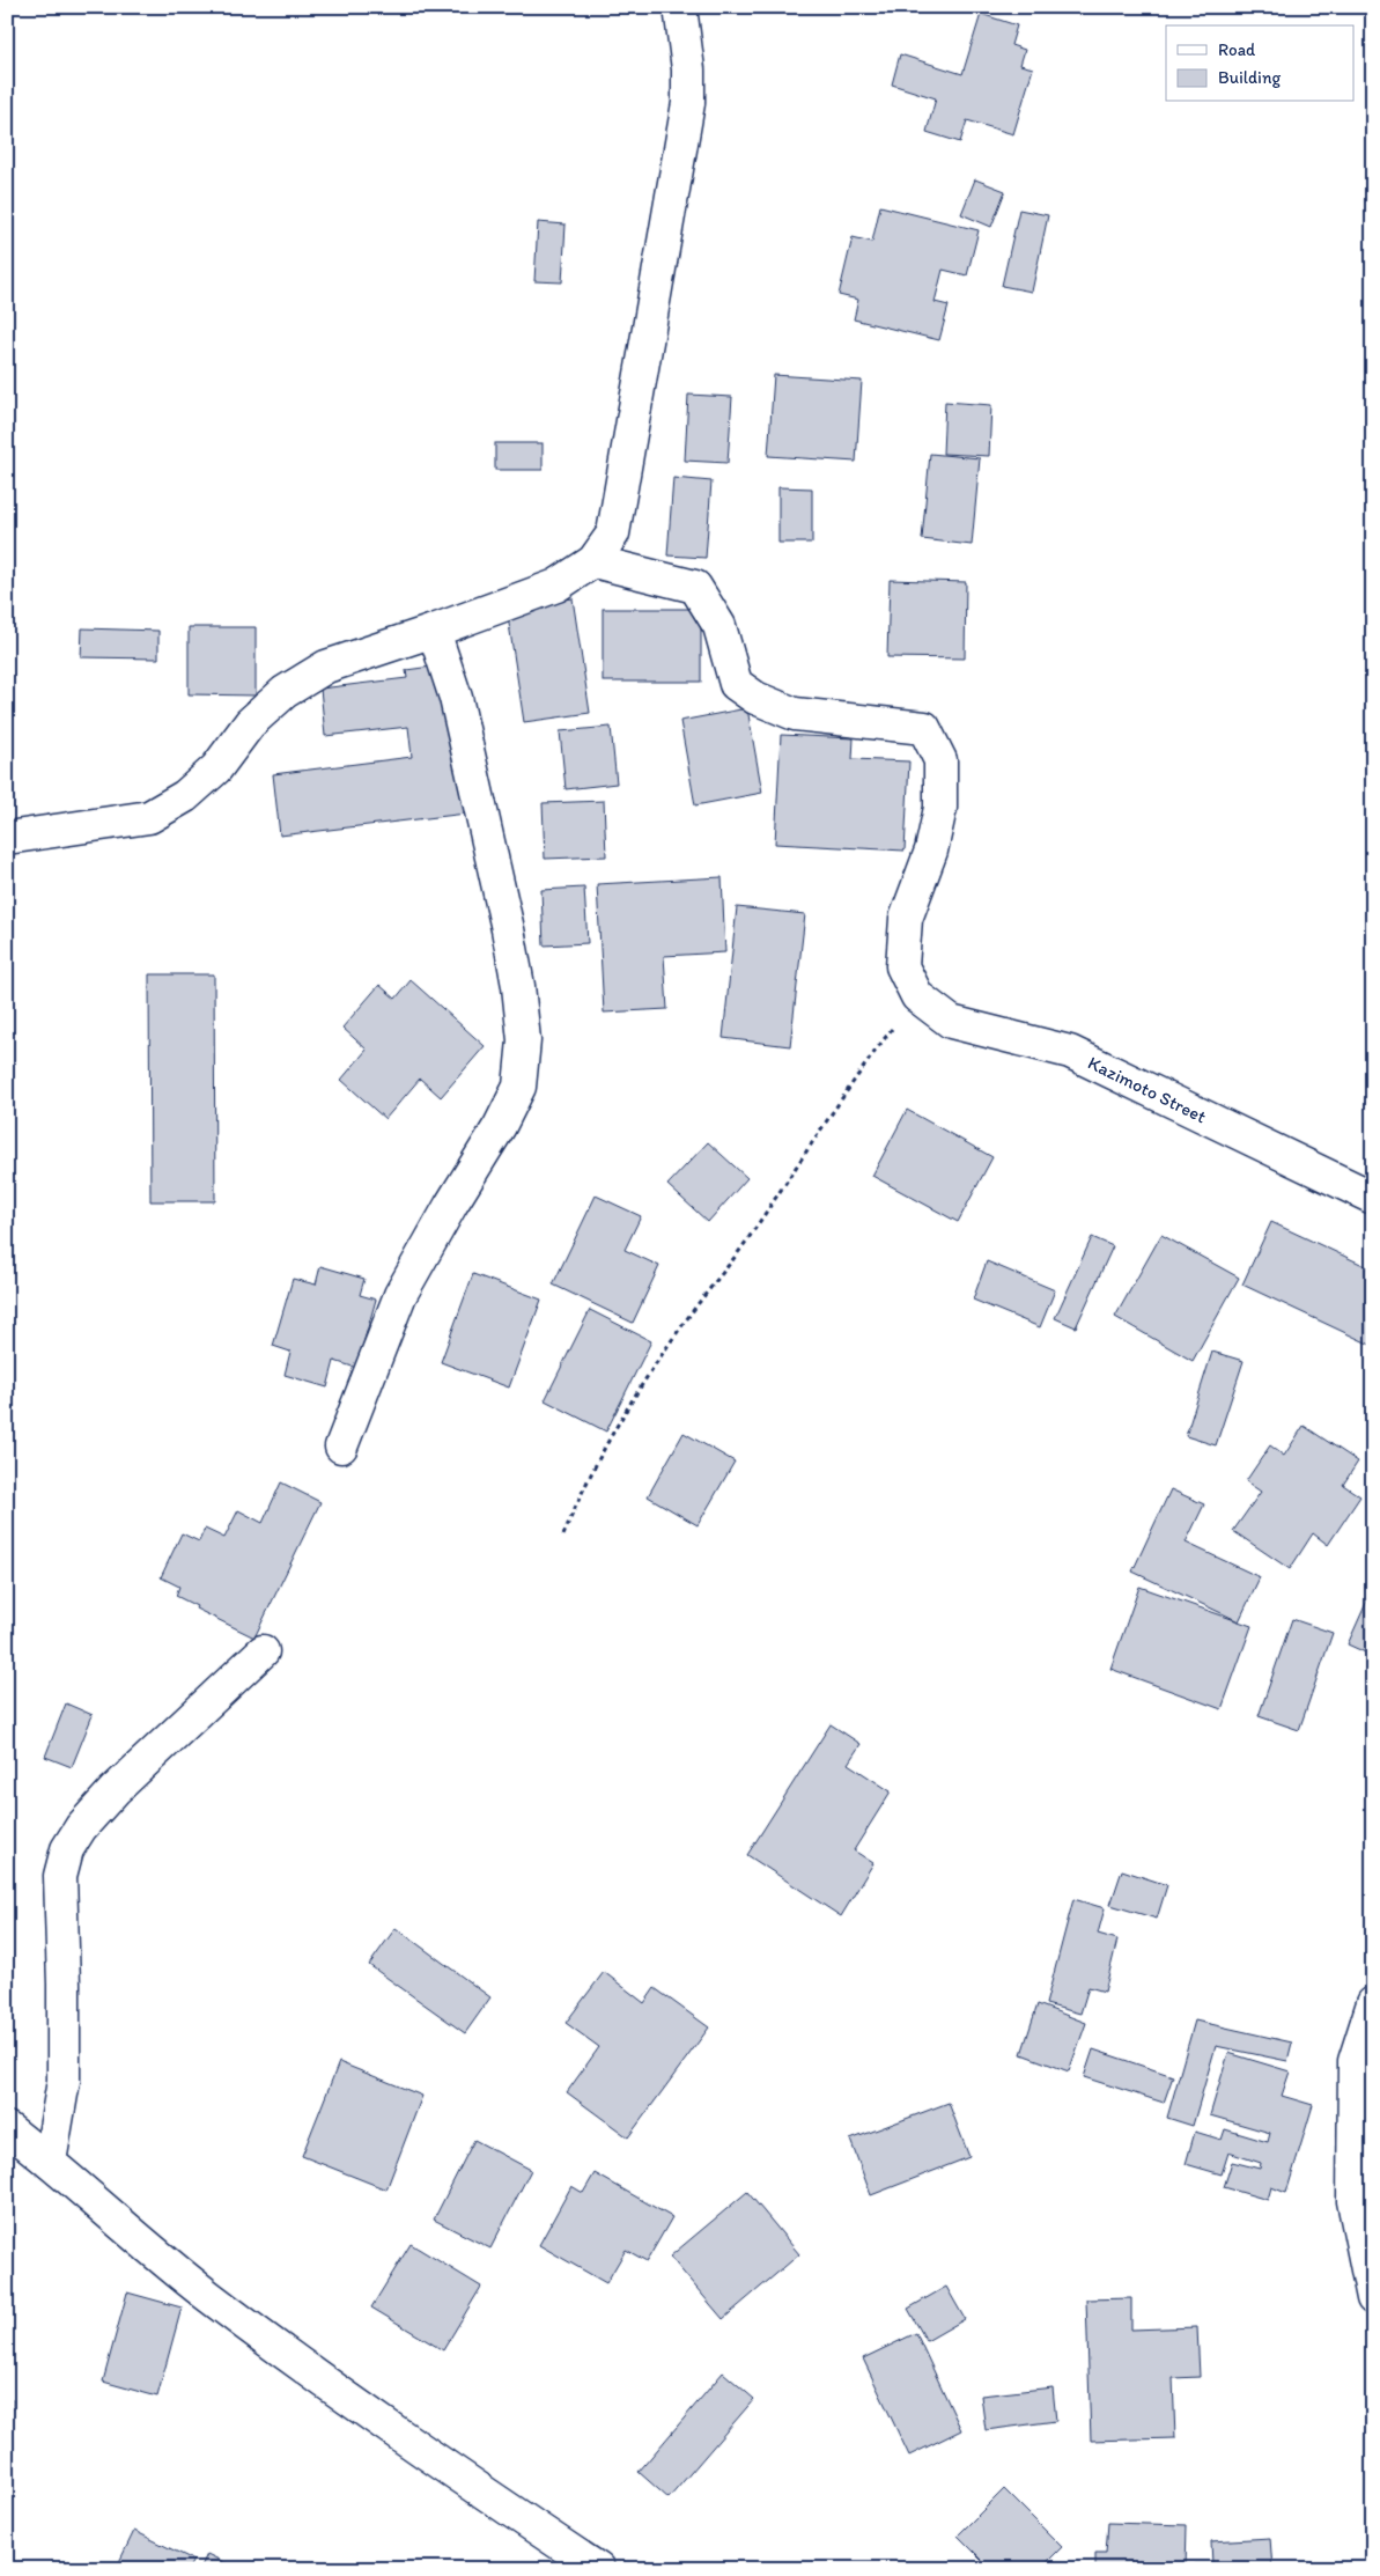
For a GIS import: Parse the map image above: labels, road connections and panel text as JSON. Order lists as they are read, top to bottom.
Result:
{
  "streets": {
    "street": ["Kazimoto Street"]
  },
  "legend": ["Road", "Building"]
}
